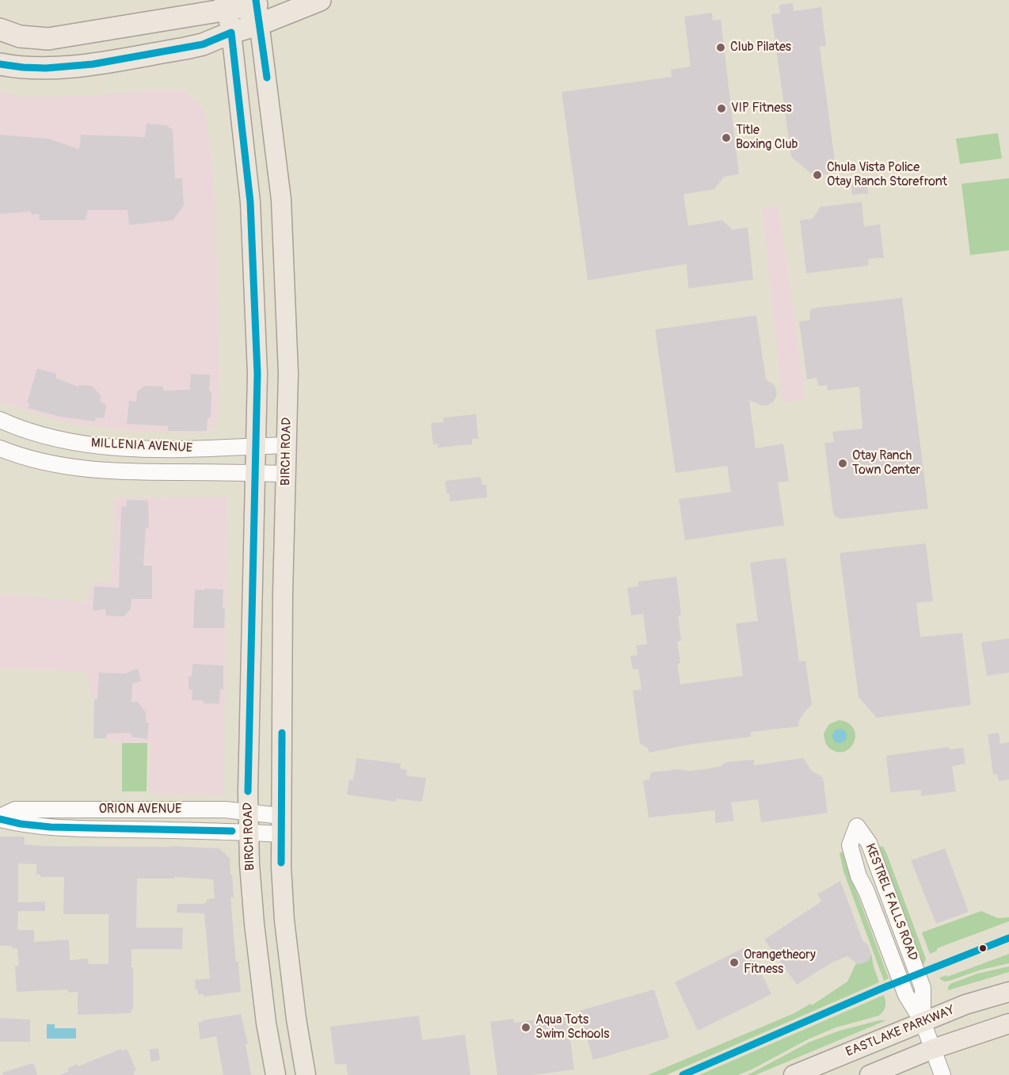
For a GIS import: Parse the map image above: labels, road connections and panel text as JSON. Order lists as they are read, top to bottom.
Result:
{
  "streets": {
    "main road": ["BIRCH ROAD", "EASTLAKE PARKWAY"],
    "street": ["MILLENIA AVENUE", "ORION AVENUE", "KESTREL FALLS ROAD"]
  },
  "crossings": [
    ["MILLENIA AVENUE", "BIRCH ROAD"],
    ["BIRCH ROAD", "ORION AVENUE"],
    ["KESTREL FALLS ROAD", "EASTLAKE PARKWAY"]
  ],
  "places": [
    "Club Pilates",
    "VIP Fitness",
    "Title Boxing Club",
    "Chula Vista Police Otay Ranch Storefront",
    "Otay Ranch Town Center",
    "Orangetheory Fitness",
    "Aqua Tots Swim Schools"
  ]
}
